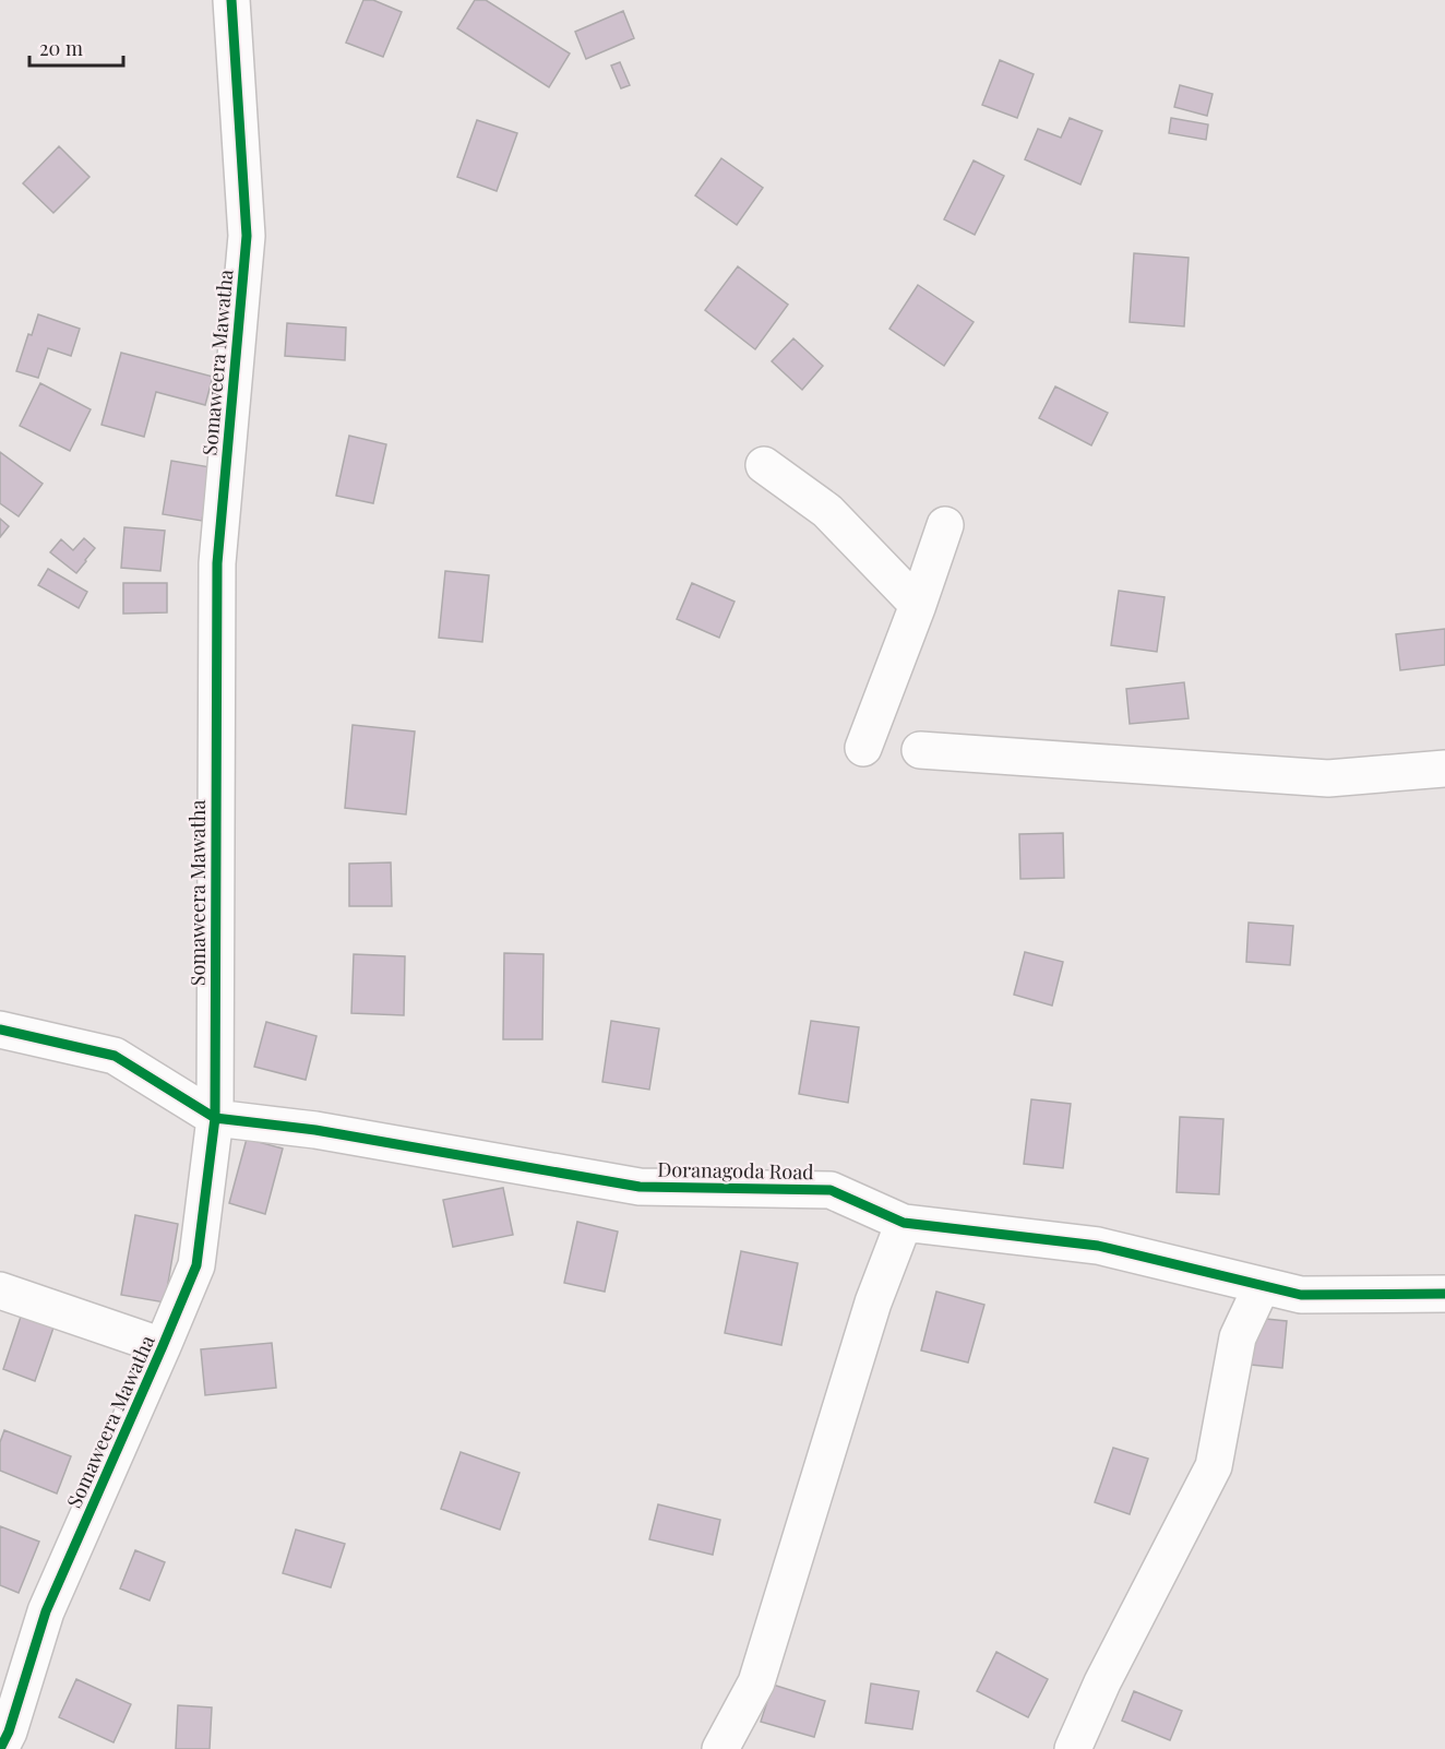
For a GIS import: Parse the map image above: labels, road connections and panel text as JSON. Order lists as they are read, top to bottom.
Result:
{
  "streets": {
    "street": ["Somaweera Mawatha", "Doranagoda Road"]
  },
  "crossings": [
    ["Somaweera Mawatha", "Doranagoda Road"]
  ],
  "scale_bar": "20 m"
}
